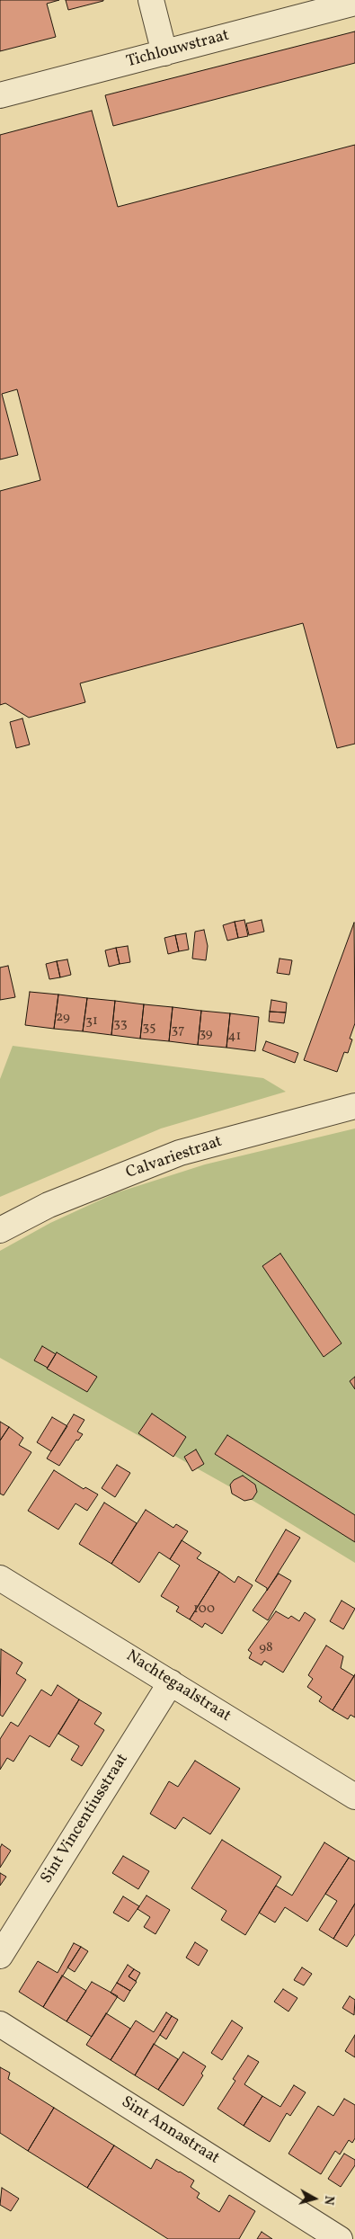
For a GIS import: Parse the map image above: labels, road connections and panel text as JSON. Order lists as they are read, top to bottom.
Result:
{
  "streets": {
    "street": [
      "Tichlouwstraat",
      "Calvariestraat",
      "Nachtegaalstraat",
      "Sint Vincentiusstraat",
      "Sint Annastraat"
    ]
  },
  "crossings": [
    ["Nachtegaalstraat", "Sint Vincentiusstraat"]
  ],
  "house_numbers": [
    "29",
    "31",
    "33",
    "35",
    "37",
    "39",
    "41",
    "100",
    "98"
  ],
  "north": "right"
}
